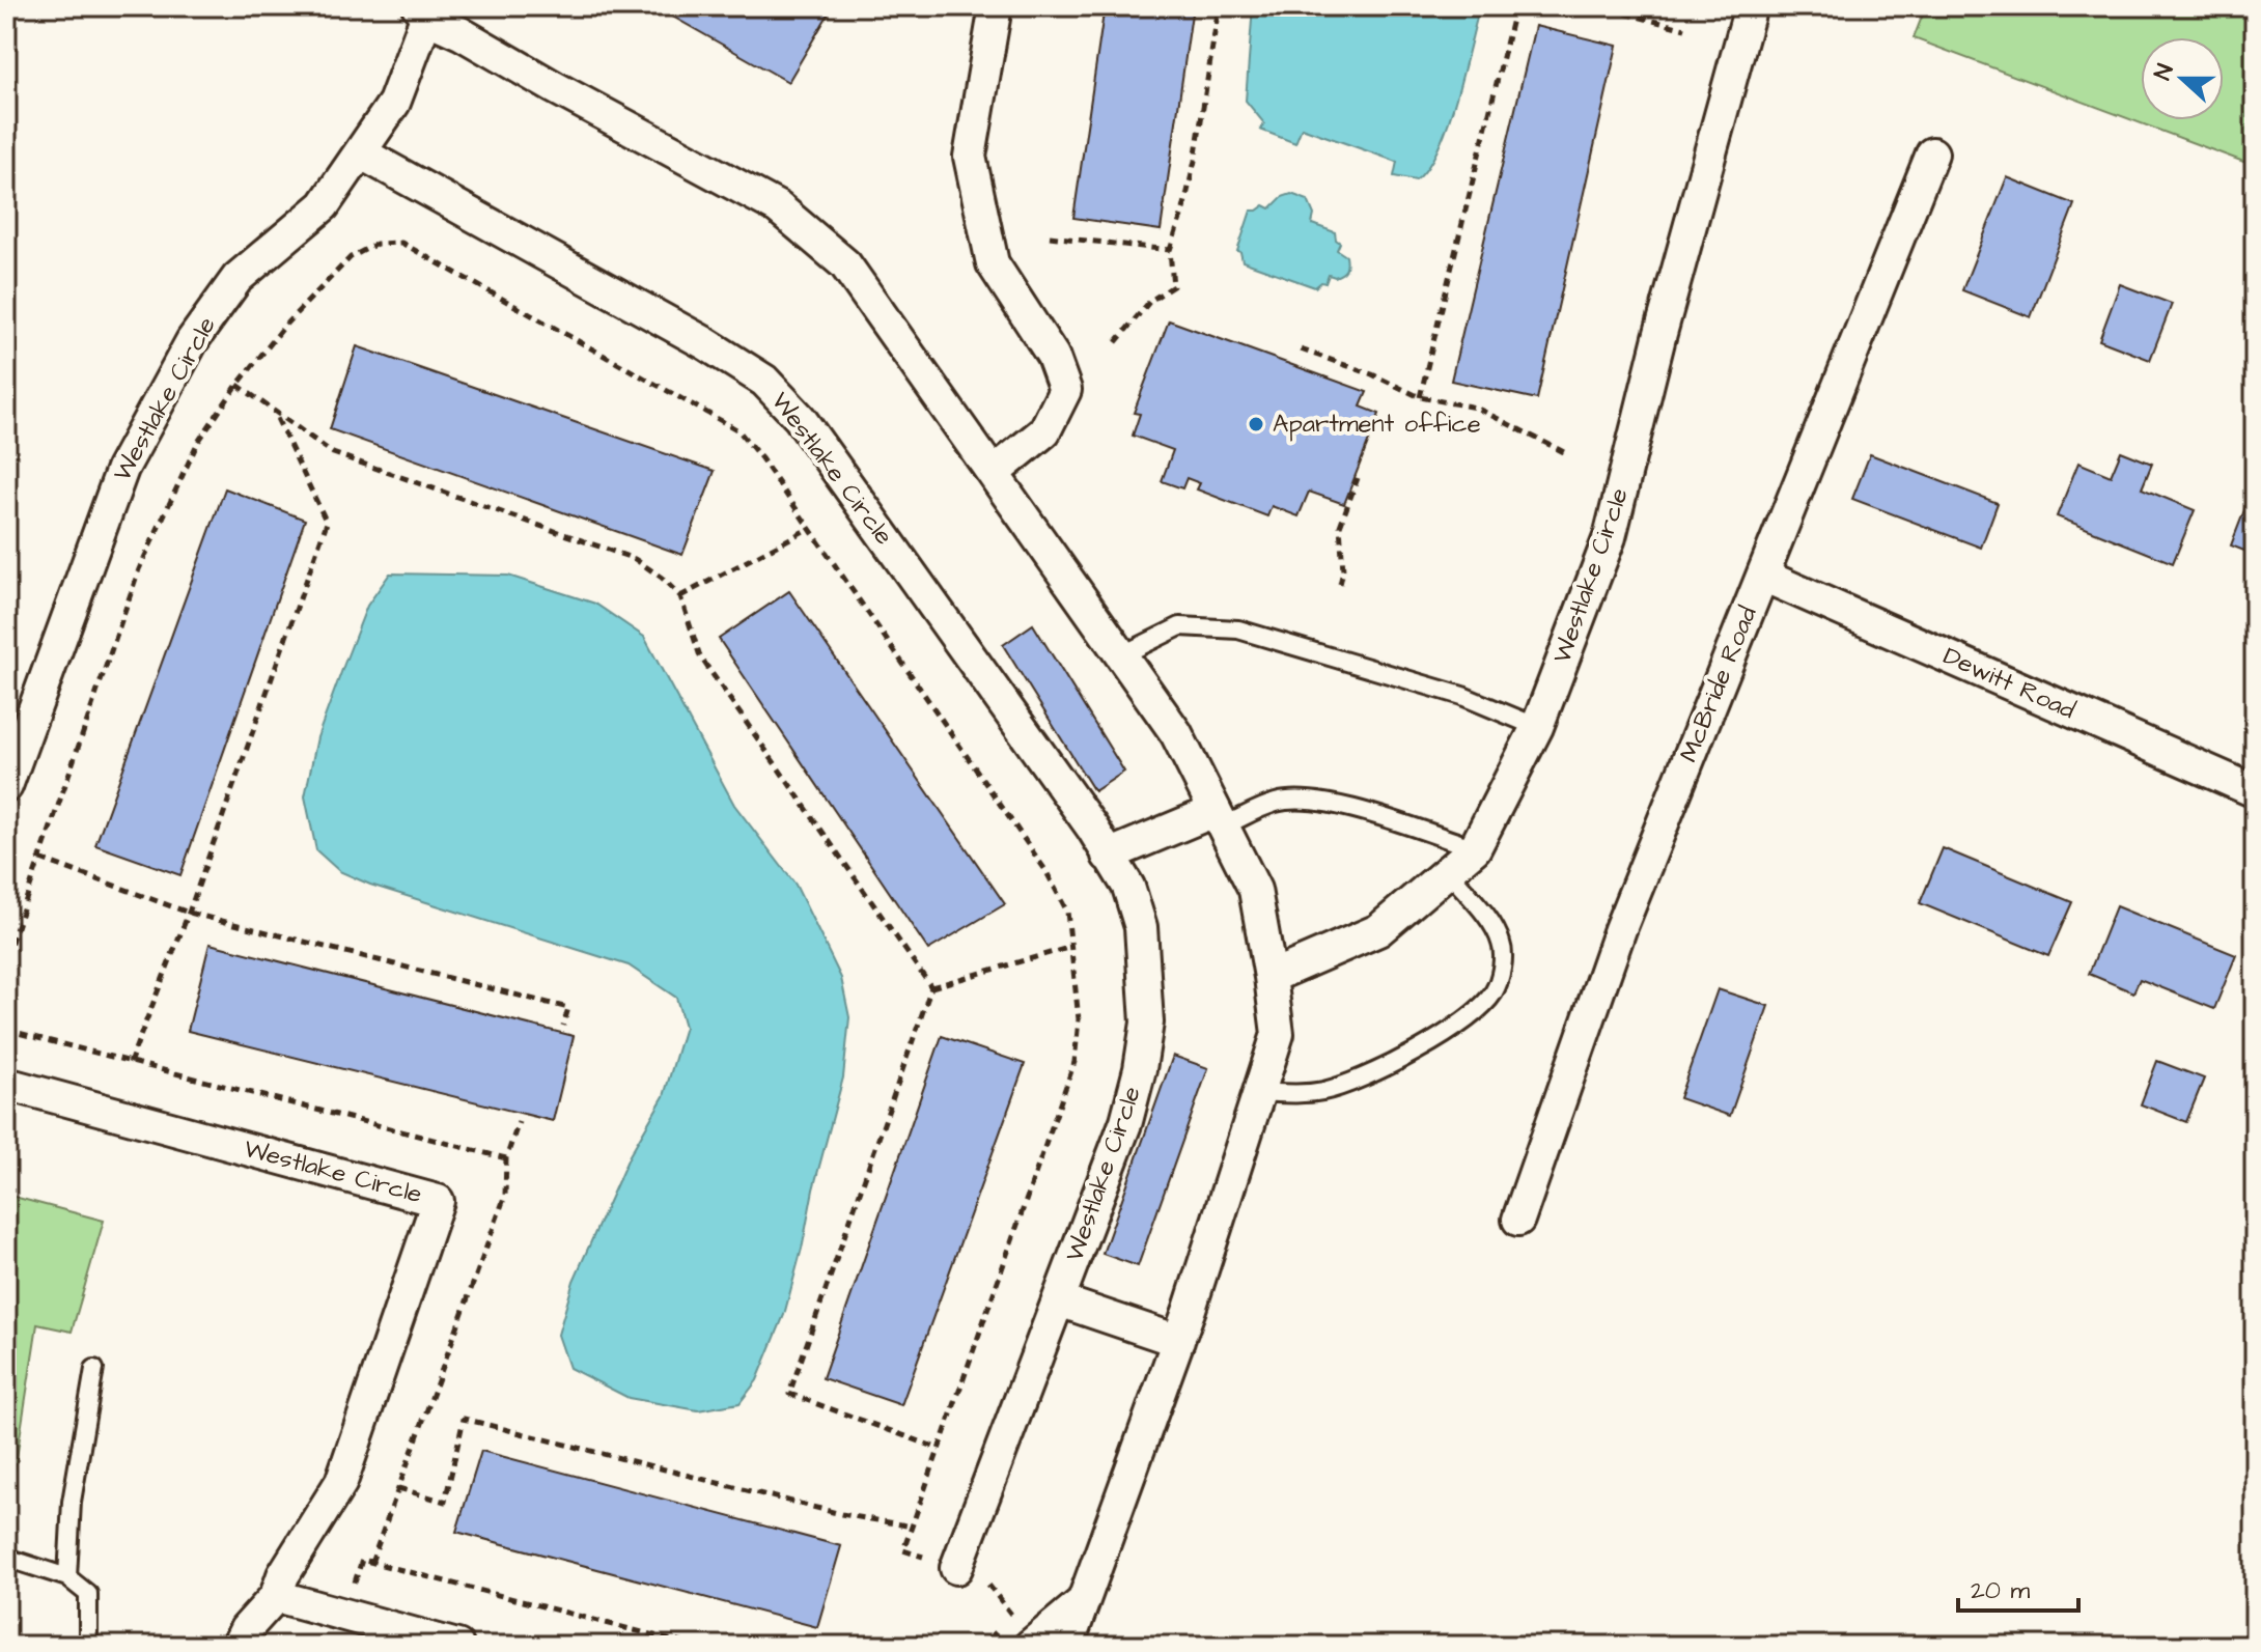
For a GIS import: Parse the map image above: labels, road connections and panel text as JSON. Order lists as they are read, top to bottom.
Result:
{
  "streets": {
    "street": ["Westlake Circle", "Dewitt Road", "McBride Road"]
  },
  "crossings": [
    ["Dewitt Road", "McBride Road"]
  ],
  "places": ["Apartment office"],
  "scale_bar": "20 m",
  "north": "left"
}
